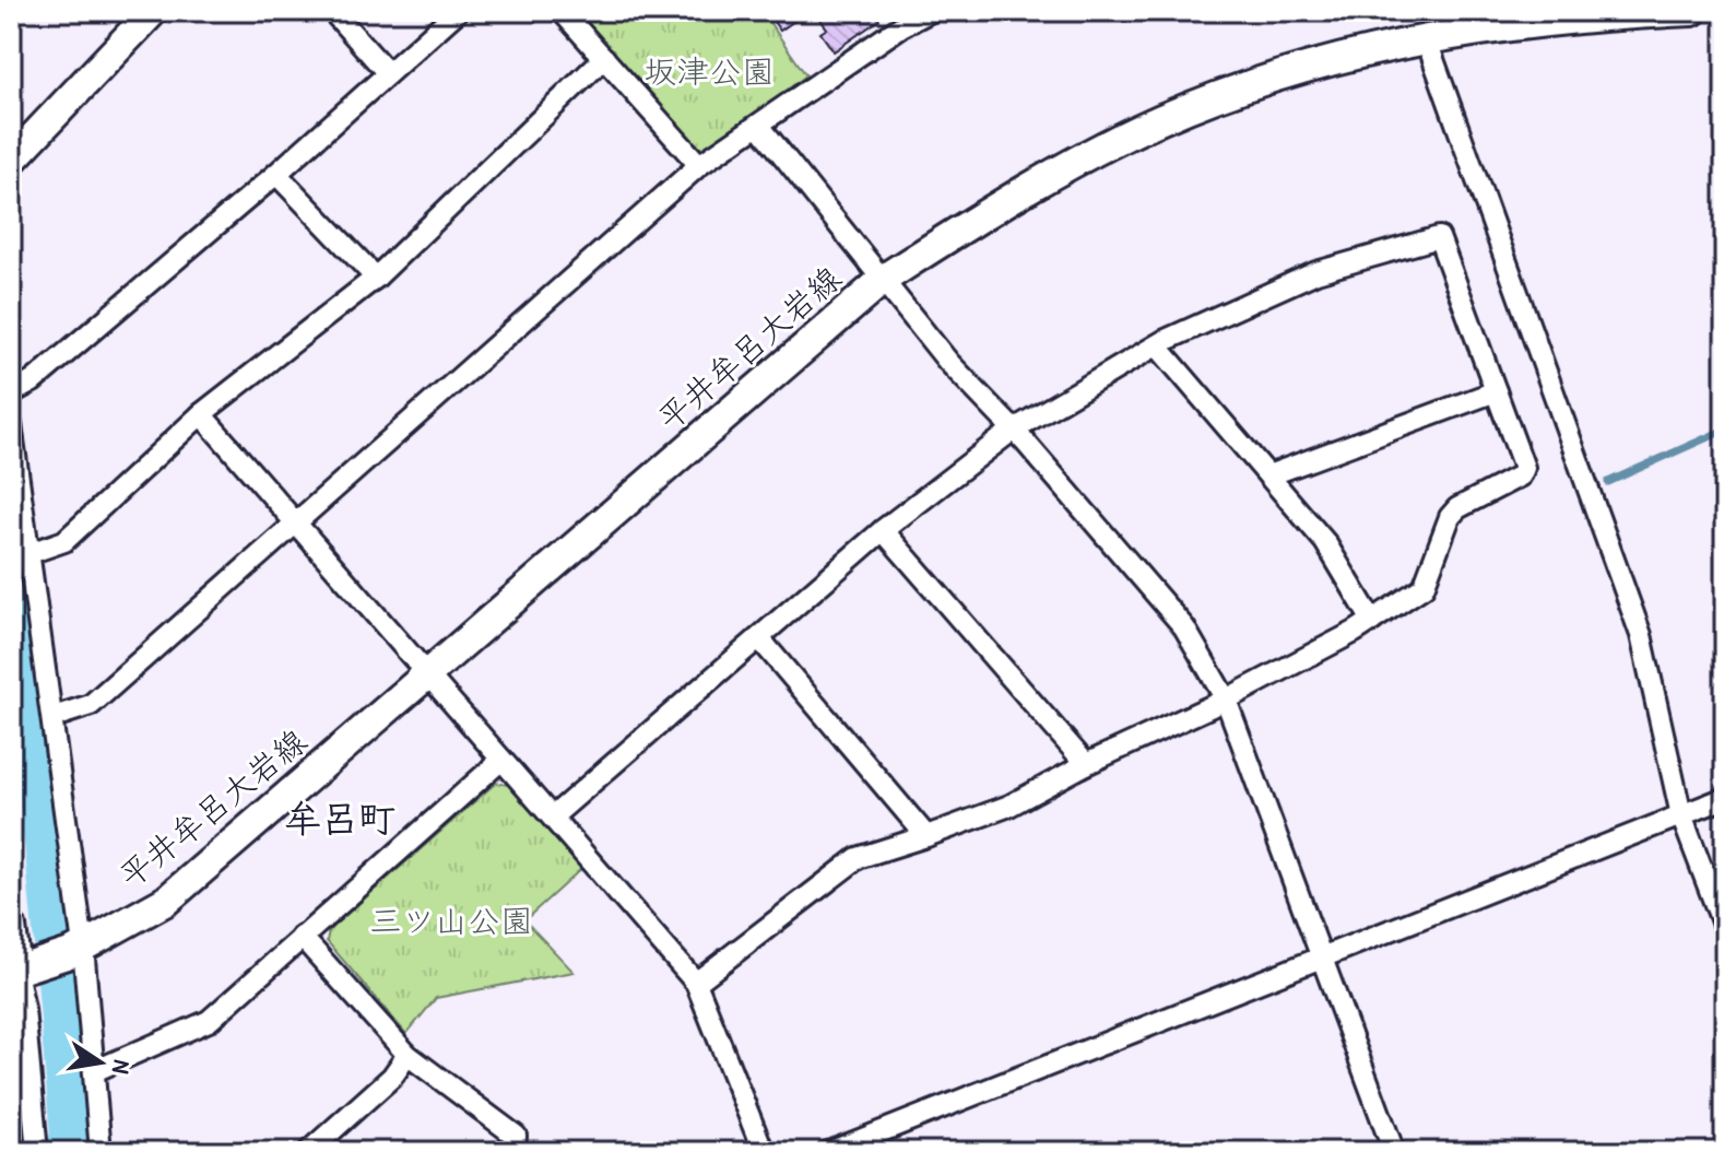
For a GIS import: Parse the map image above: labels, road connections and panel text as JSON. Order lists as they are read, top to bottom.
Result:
{
  "streets": {
    "main road": ["平井牟呂大岩線"]
  },
  "districts": ["牟呂町"],
  "parks": ["坂津公園", "三ツ山公園"],
  "north": "right"
}
